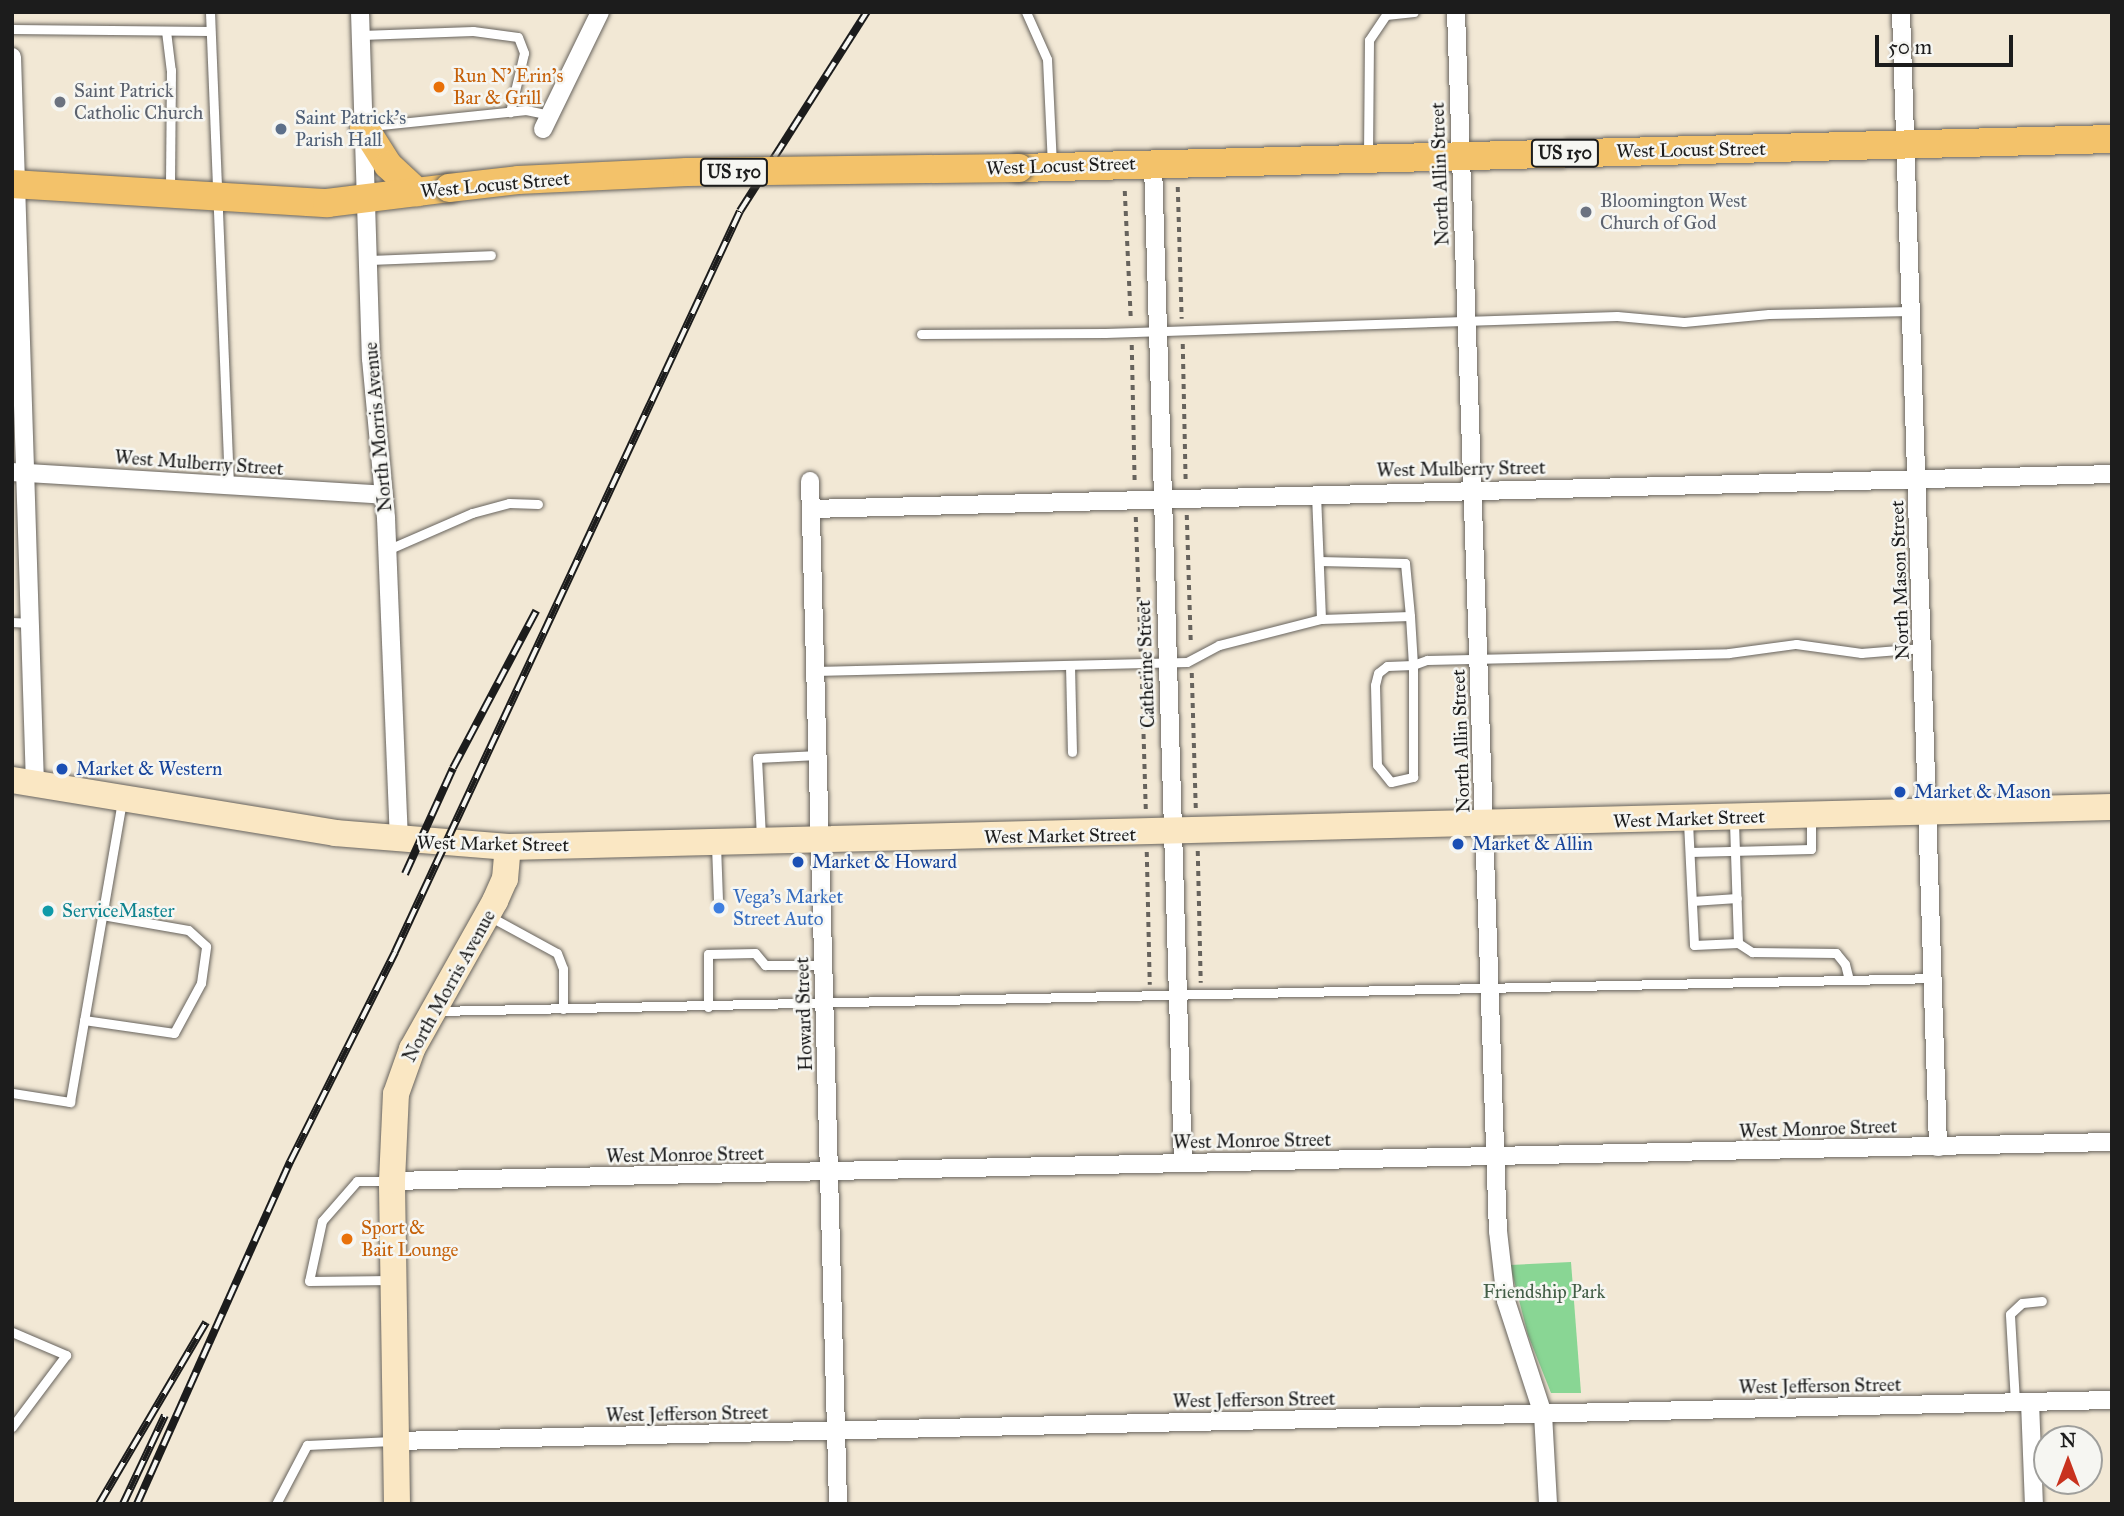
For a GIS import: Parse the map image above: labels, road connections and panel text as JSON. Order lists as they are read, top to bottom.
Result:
{
  "streets": {
    "main road": ["West Locust Street", "US 150"],
    "street": [
      "North Allin Street",
      "North Morris Avenue",
      "West Mulberry Street",
      "North Mason Street",
      "Catherine Street",
      "West Market Street",
      "Howard Street",
      "West Monroe Street",
      "West Jefferson Street"
    ]
  },
  "crossings": [
    ["West Locust Street", "North Allin Street"],
    ["West Locust Street", "North Morris Avenue"],
    ["West Locust Street", "North Mason Street"],
    ["West Locust Street", "Catherine Street"],
    ["North Allin Street", "West Mulberry Street"],
    ["North Allin Street", "West Market Street"],
    ["North Allin Street", "West Monroe Street"],
    ["North Allin Street", "West Jefferson Street"],
    ["North Morris Avenue", "West Mulberry Street"],
    ["North Morris Avenue", "West Market Street"],
    ["North Morris Avenue", "West Monroe Street"],
    ["North Morris Avenue", "West Jefferson Street"],
    ["West Mulberry Street", "North Mason Street"],
    ["West Mulberry Street", "Catherine Street"],
    ["West Mulberry Street", "Howard Street"],
    ["North Mason Street", "West Market Street"],
    ["North Mason Street", "West Monroe Street"],
    ["Catherine Street", "West Market Street"],
    ["Catherine Street", "West Monroe Street"],
    ["West Market Street", "Howard Street"],
    ["Howard Street", "West Monroe Street"],
    ["Howard Street", "West Jefferson Street"]
  ],
  "parks": ["Friendship Park"],
  "places": [
    "Run N' Erin's Bar & Grill",
    "Saint Patrick Catholic Church",
    "Saint Patrick's Parish Hall",
    "Bloomington West Church of God",
    "Market & Western",
    "Market & Mason",
    "Market & Allin",
    "Market & Howard",
    "Vega's Market Street Auto",
    "ServiceMaster",
    "Sport & Bait Lounge"
  ],
  "scale_bar": "50 m",
  "north": "top"
}
